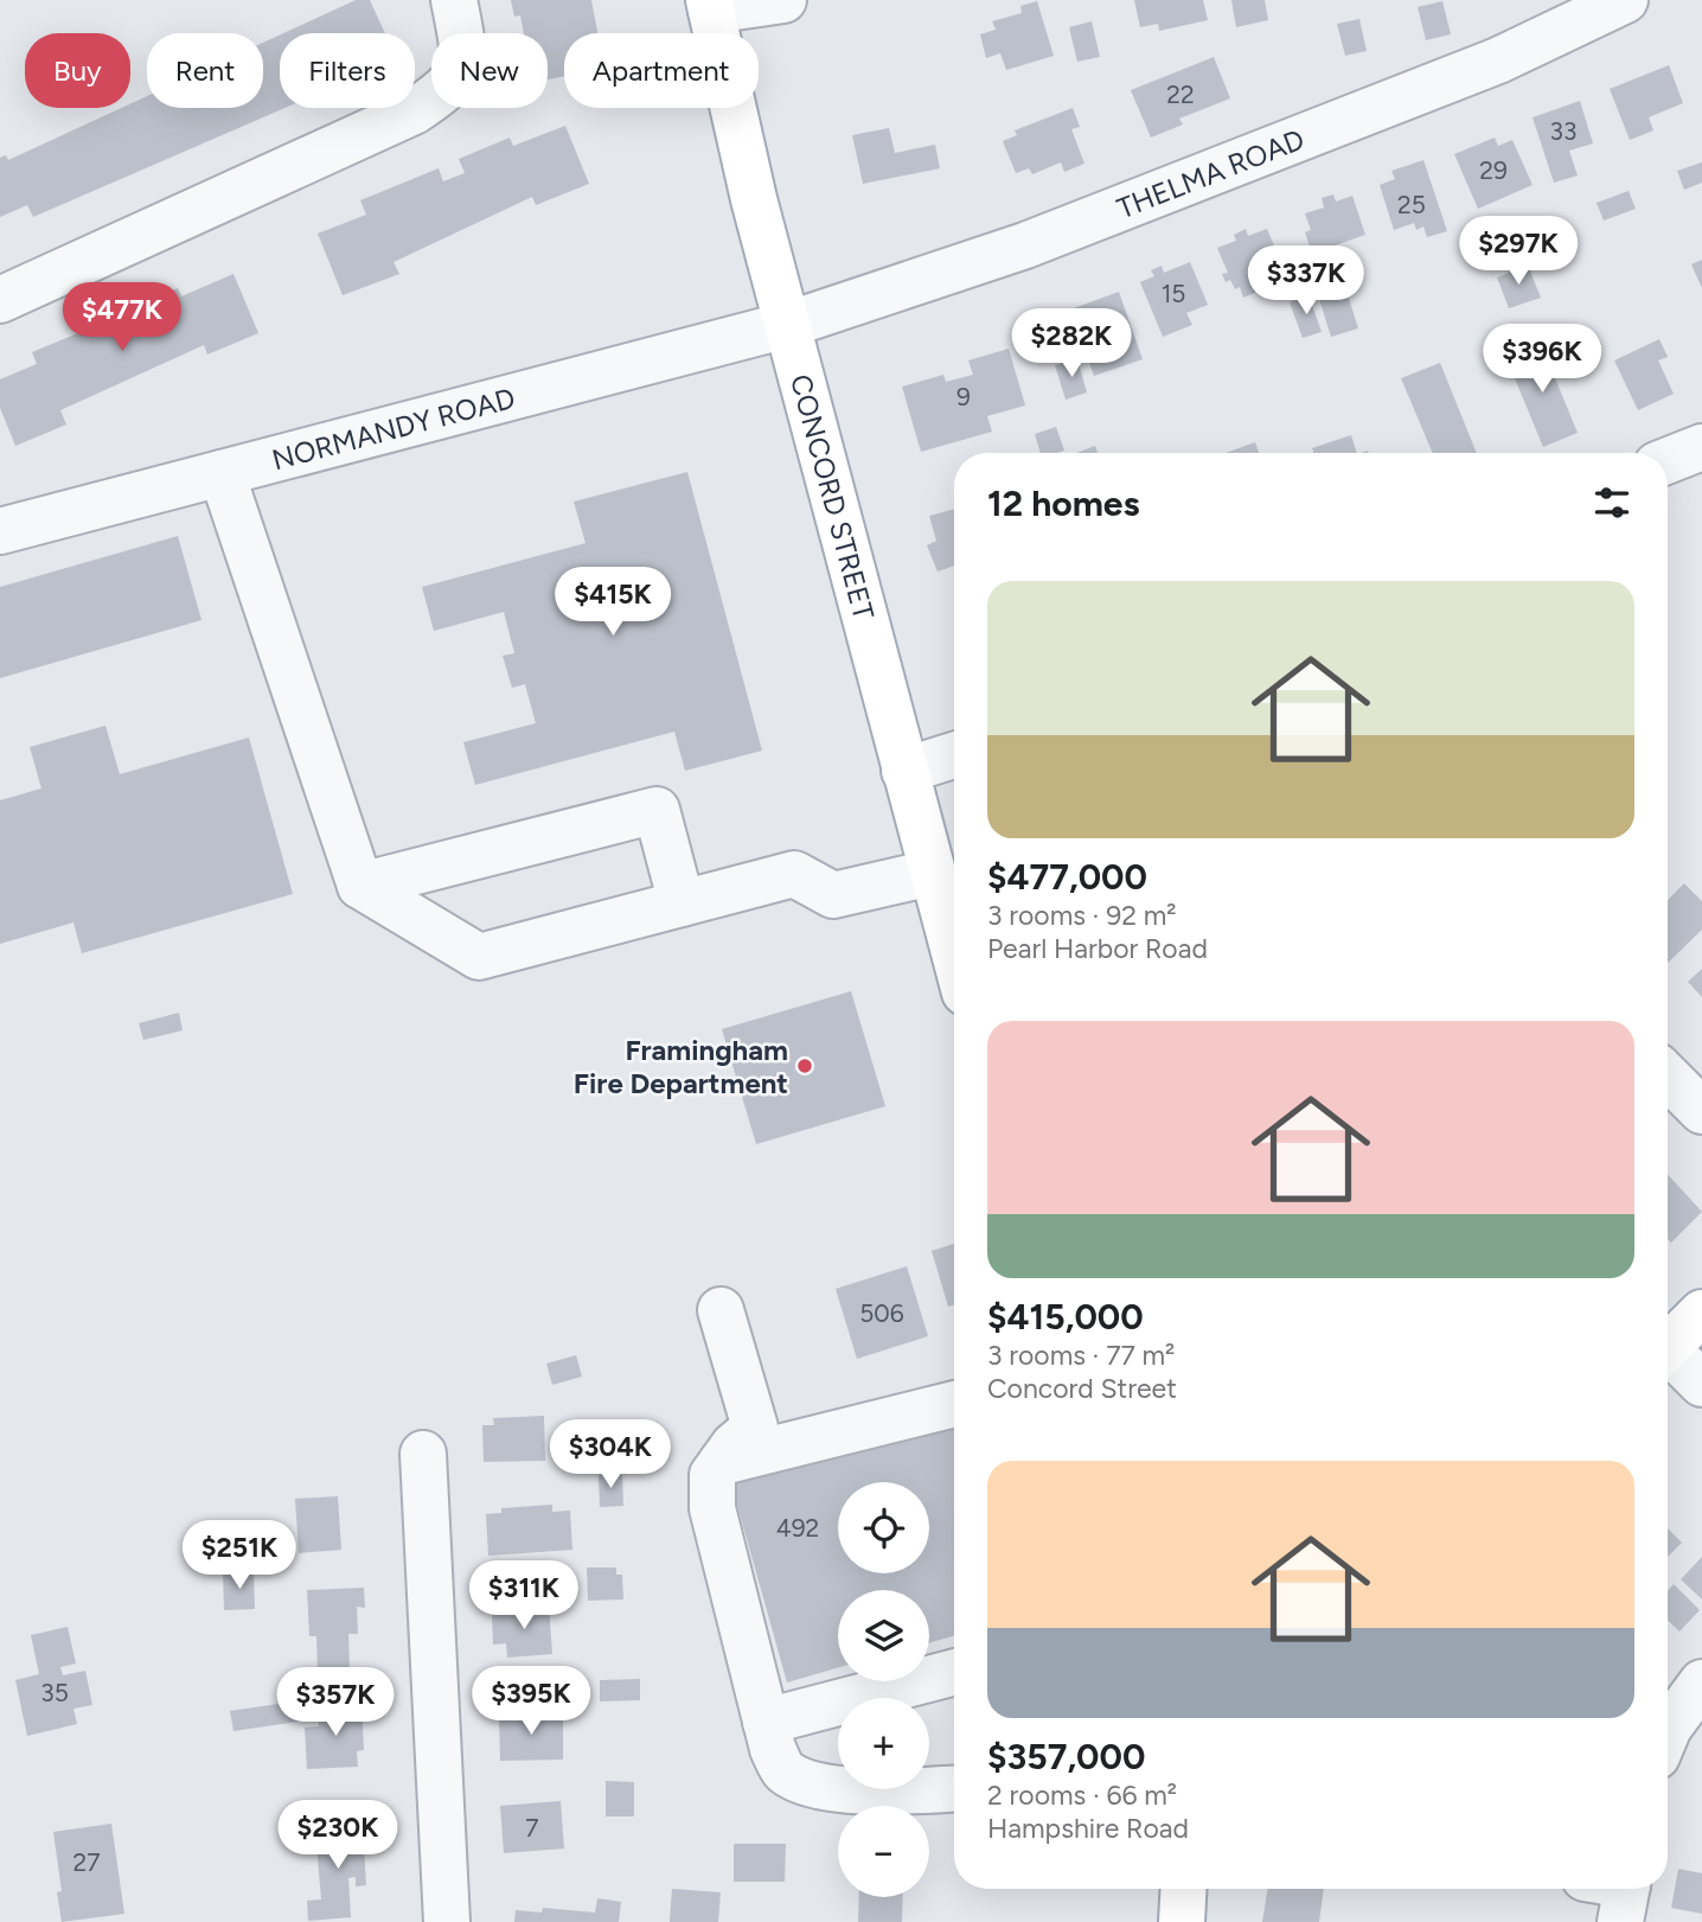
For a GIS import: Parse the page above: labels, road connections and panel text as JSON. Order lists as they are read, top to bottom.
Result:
{
  "streets": {
    "main road": ["CONCORD STREET"],
    "street": ["THELMA ROAD", "NORMANDY ROAD"]
  },
  "crossings": [
    ["THELMA ROAD", "NORMANDY ROAD"],
    ["THELMA ROAD", "CONCORD STREET"],
    ["NORMANDY ROAD", "CONCORD STREET"]
  ],
  "places": ["Framingham Fire Department"],
  "house_numbers": [
    "22",
    "33",
    "29",
    "25",
    "15",
    "9",
    "506",
    "492",
    "35",
    "7",
    "27"
  ],
  "page": {
    "chip": [
      "Buy",
      "Rent",
      "Filters",
      "New",
      "Apartment"
    ],
    "price": [
      "$297K",
      "$337K",
      "$477K",
      "$282K",
      "$396K",
      "$415K",
      "$304K",
      "$251K",
      "$311K",
      "$395K",
      "$357K",
      "$230K"
    ],
    "heading": "12 homes",
    "list": [
      {
        "name": "$477,000",
        "note": "3 rooms · 92 m² · Pearl Harbor Road"
      },
      {
        "name": "$415,000",
        "note": "3 rooms · 77 m² · Concord Street"
      },
      {
        "name": "$357,000",
        "note": "2 rooms · 66 m² · Hampshire Road"
      }
    ],
    "map_buttons": ["+", "−"]
  }
}
